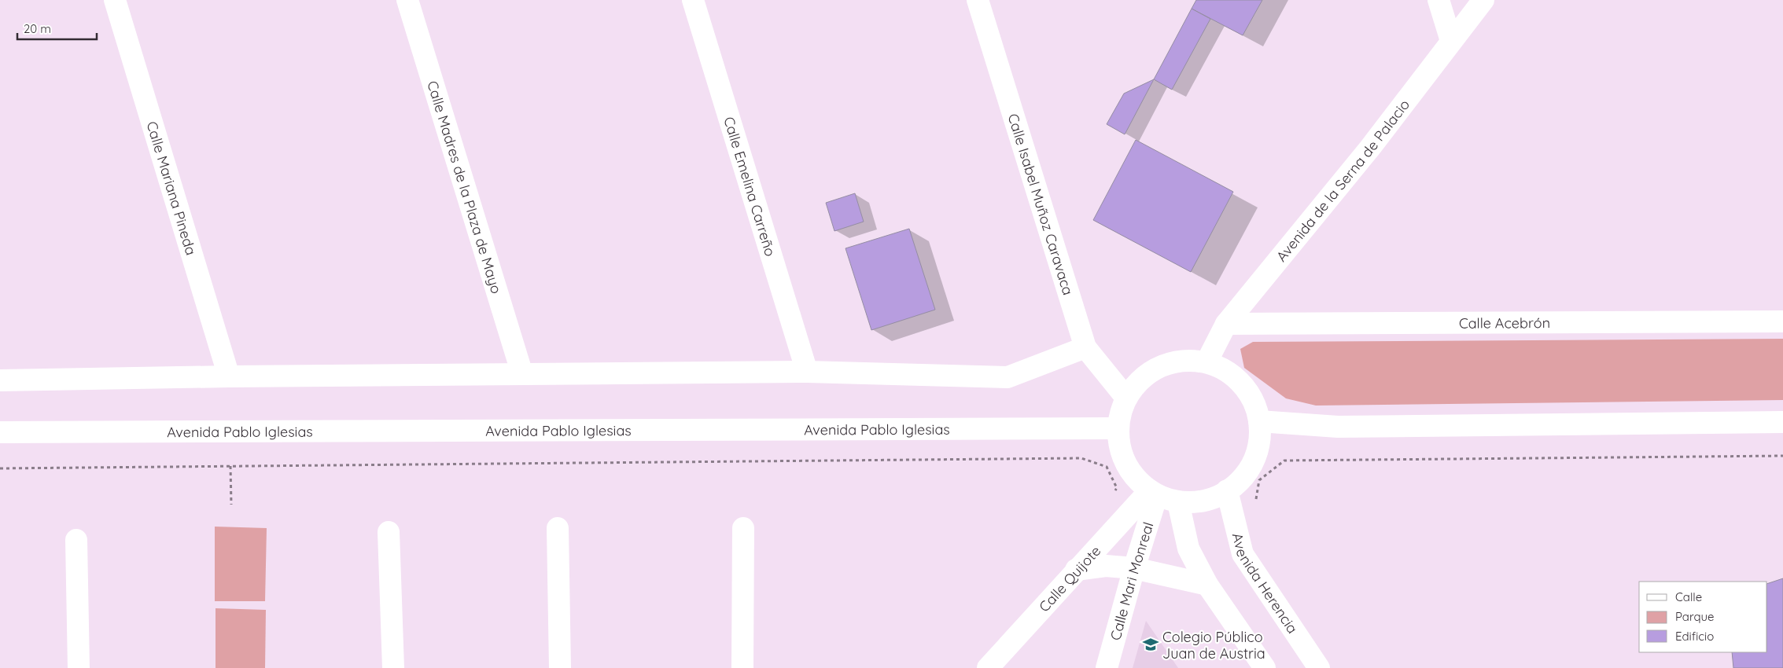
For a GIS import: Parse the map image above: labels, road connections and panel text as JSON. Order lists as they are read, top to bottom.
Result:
{
  "streets": {
    "street": [
      "Avenida de la Serna de Palacio",
      "Calle Emelina Carreño",
      "Calle Madres de la Plaza de Mayo",
      "Calle Mariana Pineda",
      "Calle Isabel Muñoz Caravaca",
      "Calle Acebrón",
      "Avenida Pablo Iglesias",
      "Calle Quijote",
      "Calle Mari Monreal",
      "Avenida Herencia"
    ]
  },
  "crossings": [
    ["Avenida de la Serna de Palacio", "Calle Acebrón"],
    ["Calle Quijote", "Calle Mari Monreal"]
  ],
  "places": {
    "school or university": ["Colegio Público Juan de Austria"]
  },
  "legend": ["Calle", "Parque", "Edificio"],
  "scale_bar": "20 m"
}
